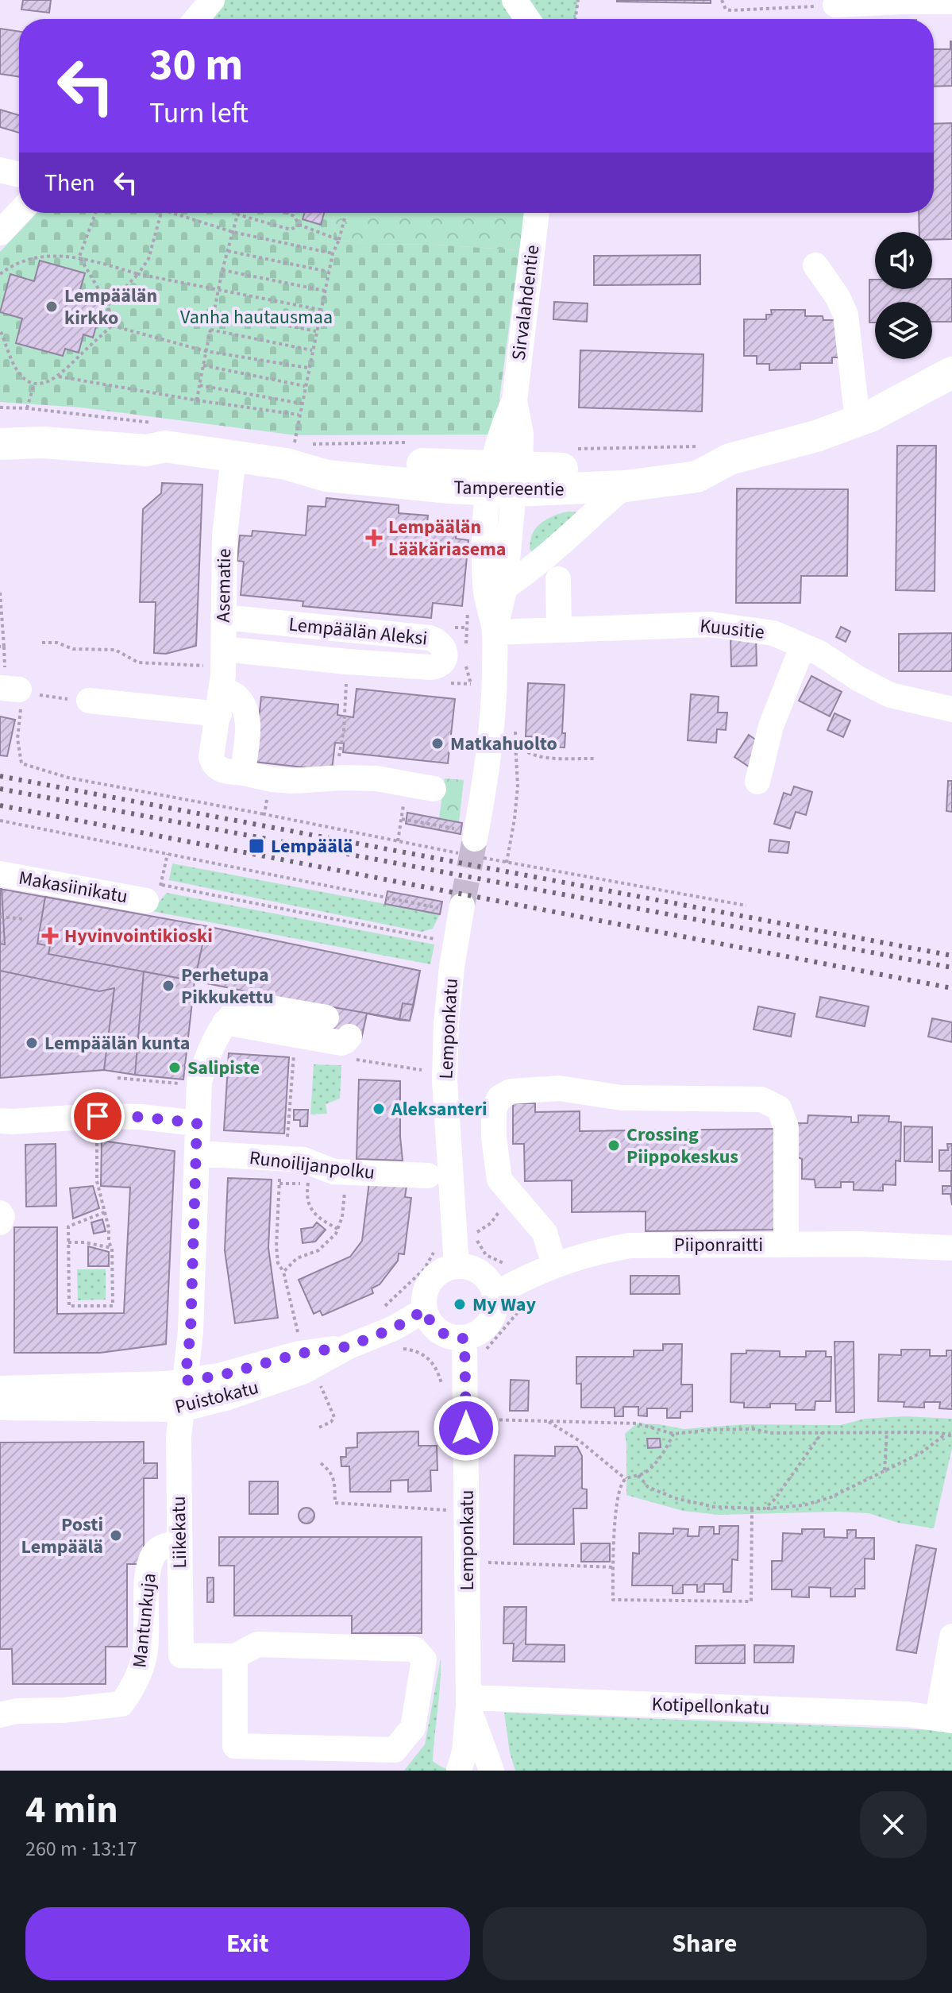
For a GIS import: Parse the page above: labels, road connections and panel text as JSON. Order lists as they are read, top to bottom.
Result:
{
  "streets": {
    "main road": ["Tampereentie"],
    "street": [
      "Sirvalahdentie",
      "Asematie",
      "Kuusitie",
      "Lempäälän Aleksi",
      "Makasiinikatu",
      "Lemponkatu",
      "Runoilijanpolku",
      "Piiponraitti",
      "Puistokatu",
      "Liikekatu",
      "Mantunkuja",
      "Kotipellonkatu"
    ]
  },
  "crossings": [
    ["Sirvalahdentie", "Tampereentie"],
    ["Tampereentie", "Asematie"],
    ["Asematie", "Lempäälän Aleksi"],
    ["Lemponkatu", "Piiponraitti"],
    ["Lemponkatu", "Puistokatu"],
    ["Lemponkatu", "Kotipellonkatu"],
    ["Runoilijanpolku", "Liikekatu"],
    ["Piiponraitti", "Puistokatu"],
    ["Puistokatu", "Liikekatu"],
    ["Liikekatu", "Mantunkuja"]
  ],
  "parks": ["Vanha hautausmaa"],
  "places": {
    "other": [
      "Lempäälän kirkko",
      "Matkahuolto",
      "Perhetupa Pikkukettu",
      "Lempäälän kunta",
      "Salipiste",
      "Aleksanteri",
      "Crossing Piippokeskus",
      "My Way",
      "Posti Lempäälä"
    ],
    "health": ["Lempäälän Lääkäriasema", "Hyvinvointikioski"],
    "transit": ["Lempäälä"]
  },
  "page": {
    "turn": ["30 m", "Turn left"],
    "then": "Then",
    "heading": ["4 min", "260 m · 13:17"],
    "buttons": ["Exit", "Share"]
  }
}
